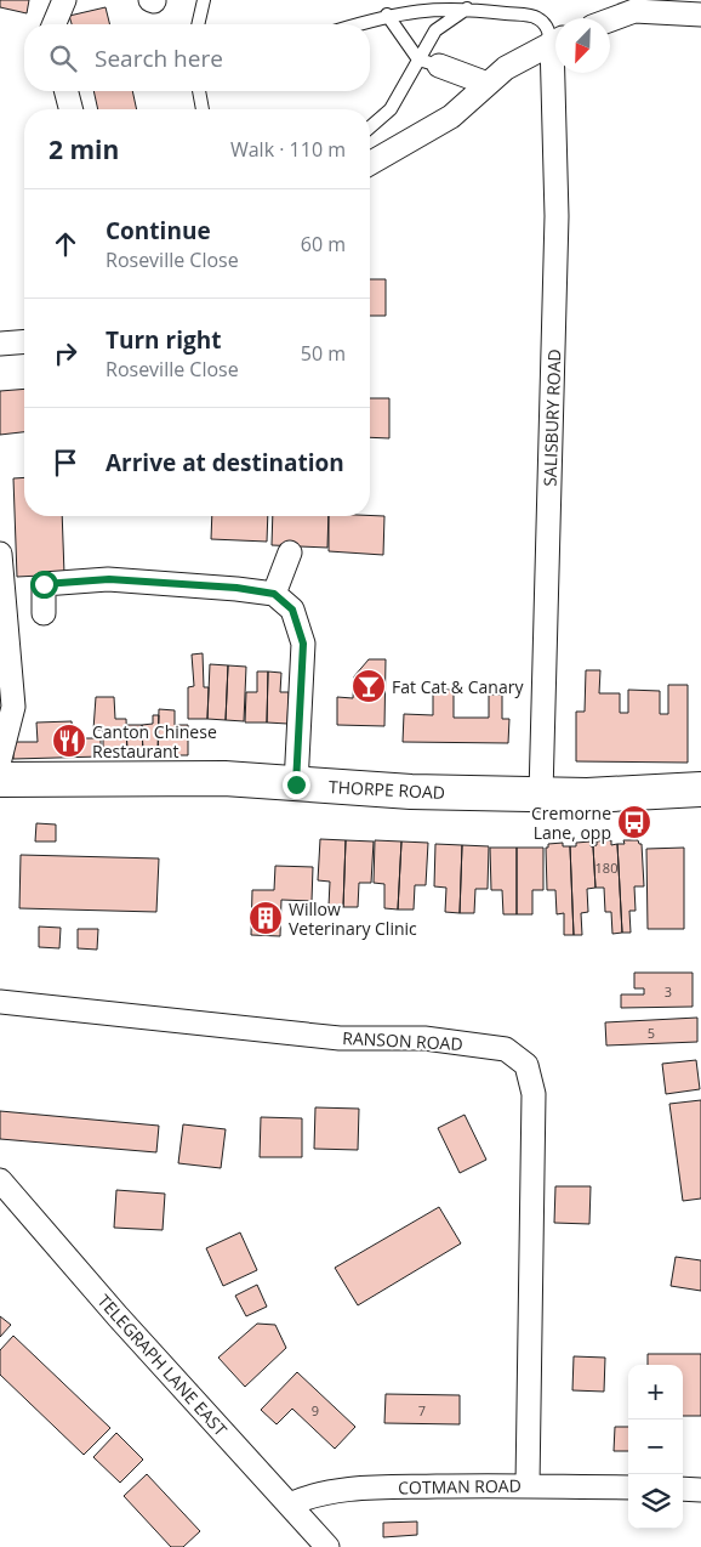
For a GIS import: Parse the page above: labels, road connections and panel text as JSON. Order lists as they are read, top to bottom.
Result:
{
  "streets": {
    "main road": ["THORPE ROAD"],
    "street": [
      "SALISBURY ROAD",
      "RANSON ROAD",
      "TELEGRAPH LANE EAST",
      "COTMAN ROAD"
    ]
  },
  "crossings": [
    ["SALISBURY ROAD", "THORPE ROAD"],
    ["RANSON ROAD", "COTMAN ROAD"],
    ["TELEGRAPH LANE EAST", "COTMAN ROAD"]
  ],
  "places": {
    "bar": ["Fat Cat & Canary"],
    "restaurant": ["Canton Chinese Restaurant"],
    "bus stop": ["Cremorne Lane, opp"],
    "building": ["Willow Veterinary Clinic"]
  },
  "house_numbers": [
    "180",
    "3",
    "5",
    "9",
    "7"
  ],
  "north": "bottom left",
  "page": {
    "search": "Search here",
    "heading": ["2 min", "Walk · 110 m"],
    "list": [
      ["Continue", "Roseville Close", "60 m"],
      ["Turn right", "Roseville Close", "50 m"],
      "Arrive at destination"
    ],
    "map_buttons": ["+", "−"]
  }
}
